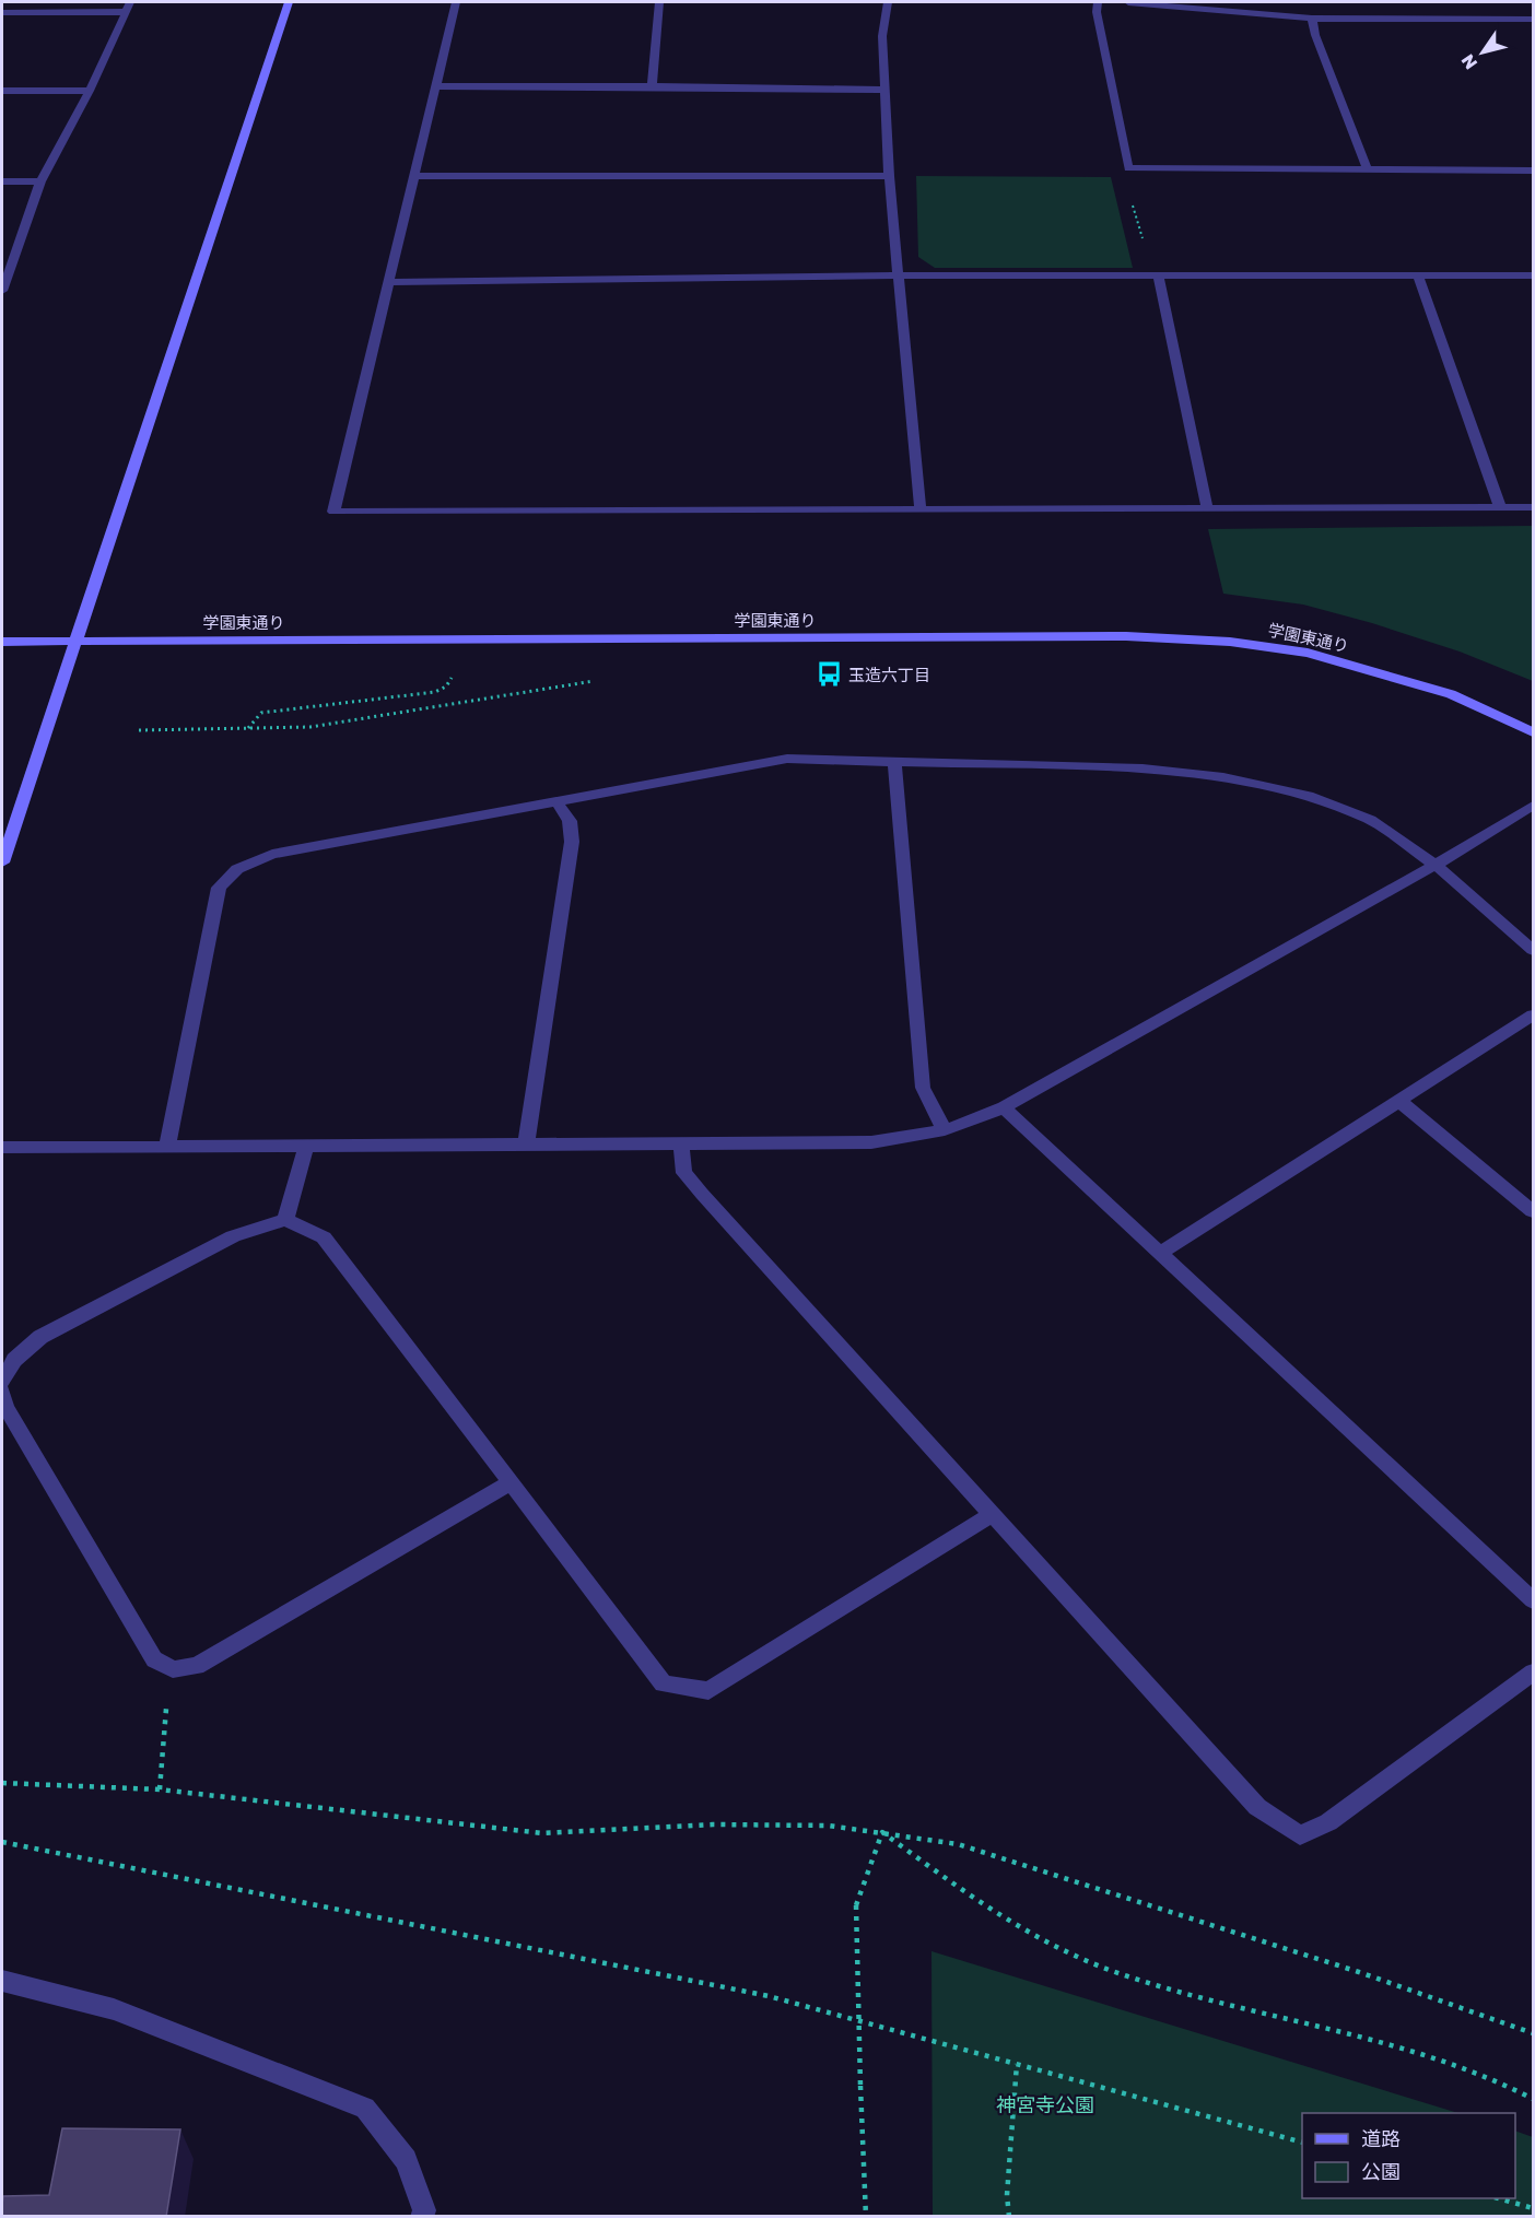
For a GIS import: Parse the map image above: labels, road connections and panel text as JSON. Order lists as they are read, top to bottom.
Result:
{
  "streets": {
    "street": ["学園東通り"]
  },
  "parks": ["神宮寺公園"],
  "places": {
    "bus stop": ["玉造六丁目"]
  },
  "legend": ["道路", "公園"],
  "north": "bottom left"
}
